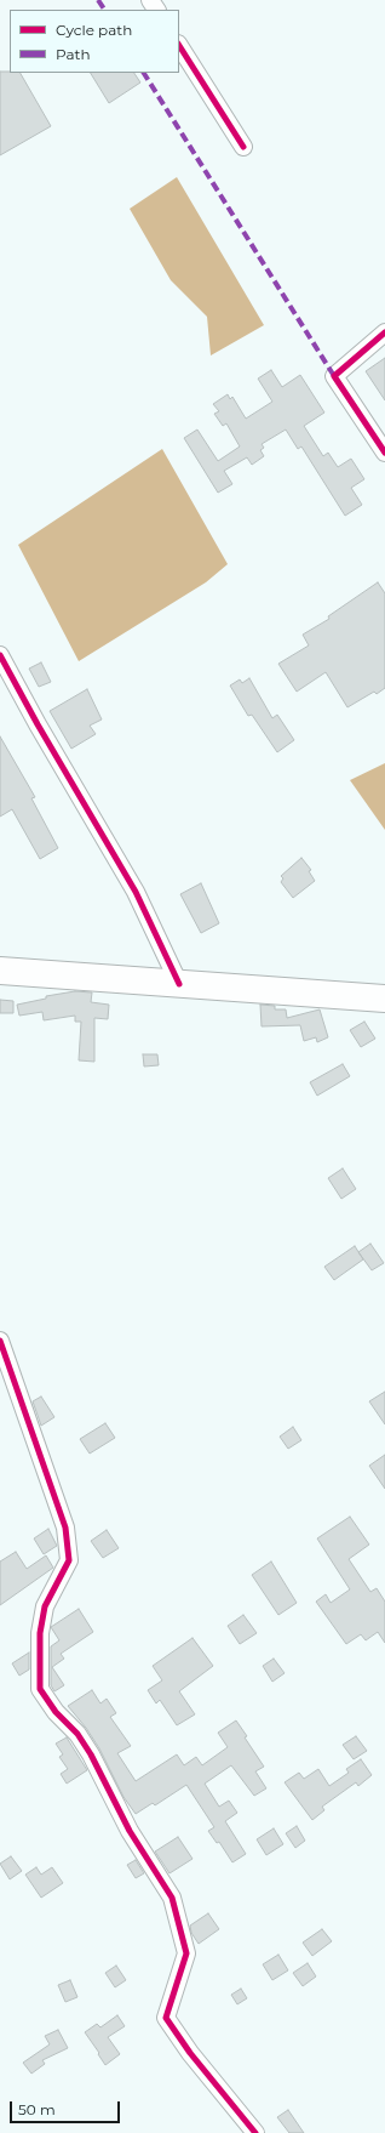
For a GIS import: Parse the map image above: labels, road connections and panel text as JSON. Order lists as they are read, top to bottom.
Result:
{
  "legend": ["Cycle path", "Path"],
  "scale_bar": "50 m"
}
